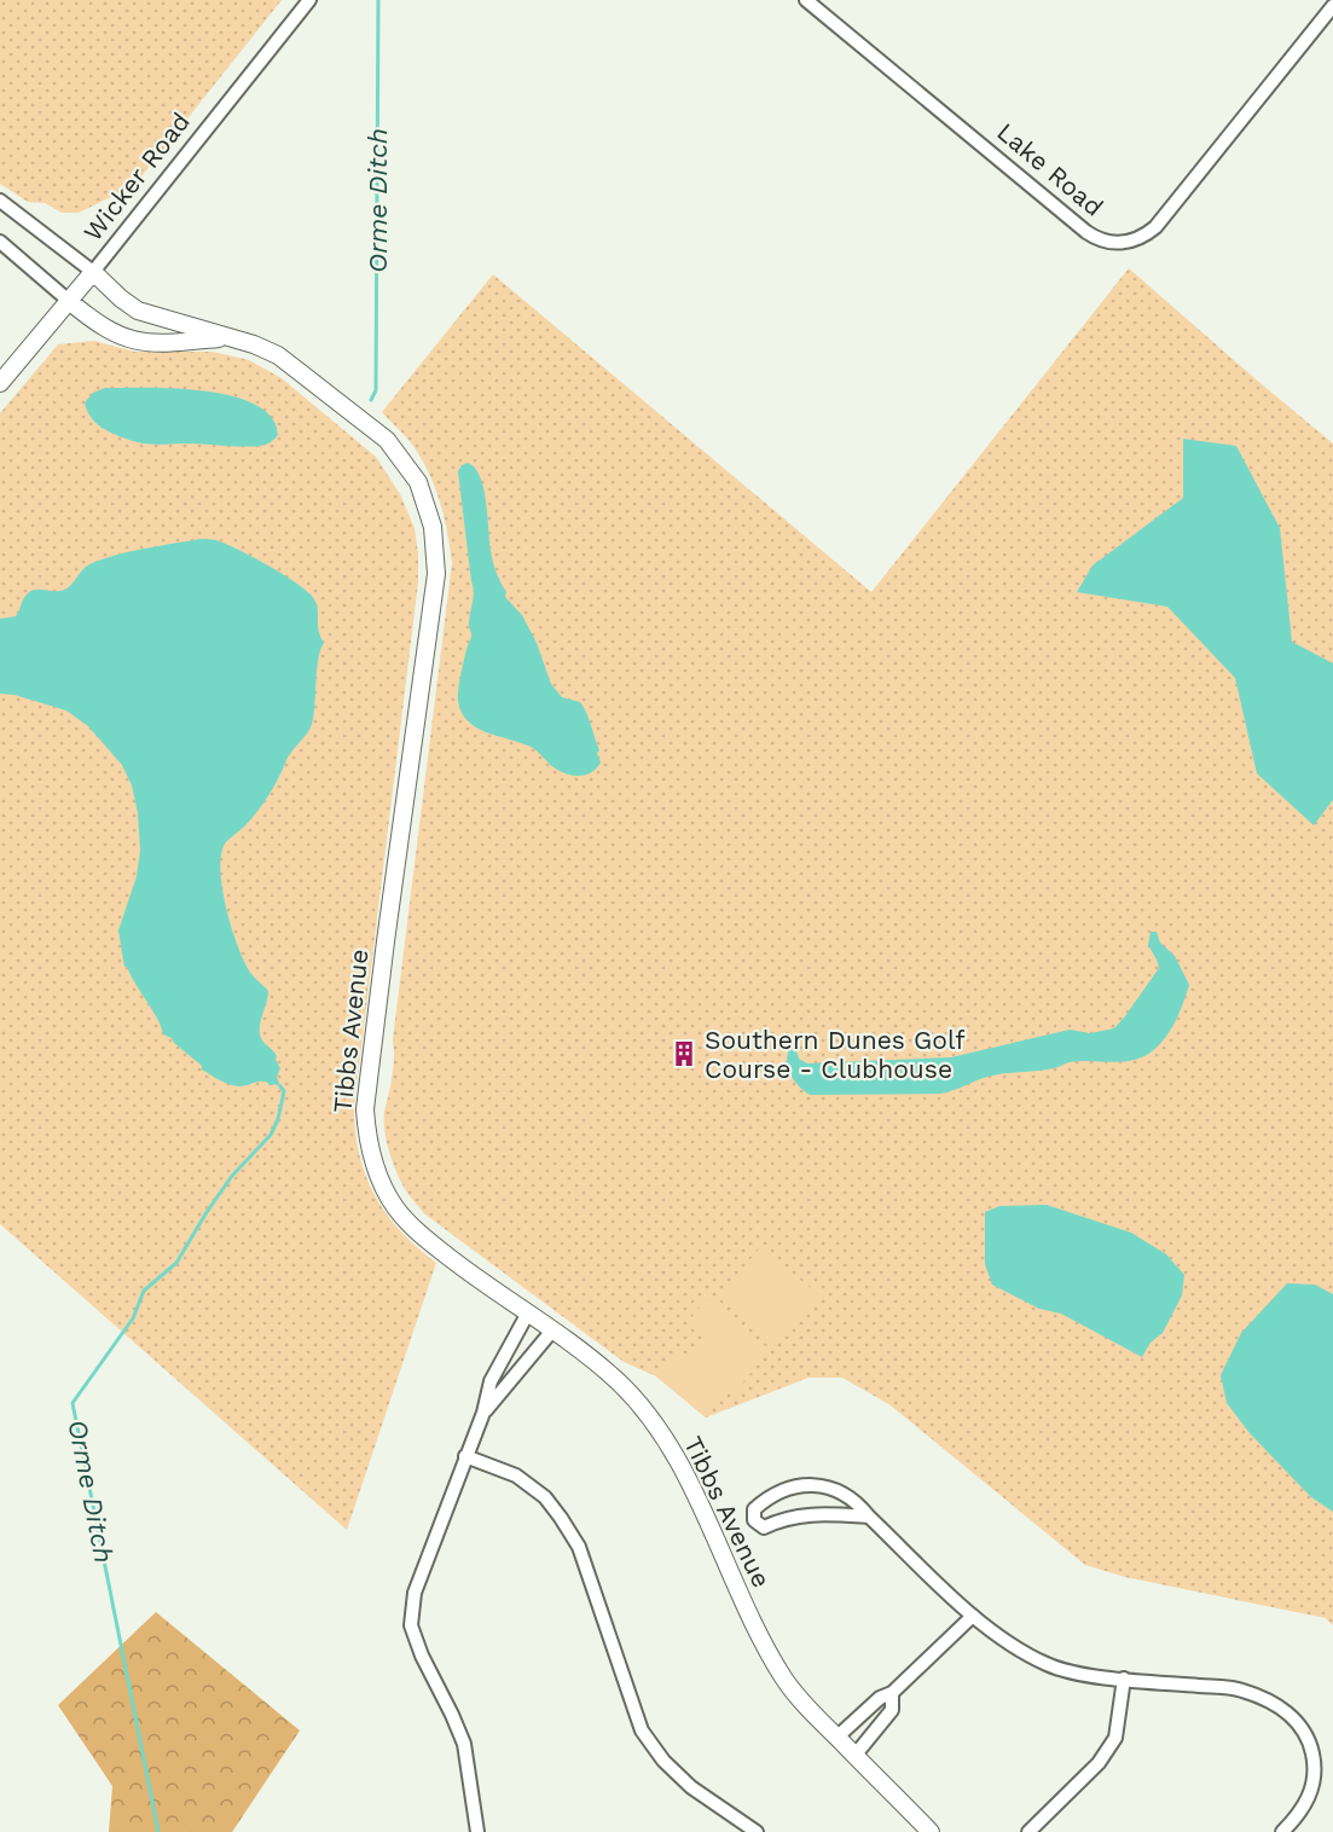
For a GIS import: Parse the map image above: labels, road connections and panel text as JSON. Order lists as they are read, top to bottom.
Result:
{
  "streets": {
    "street": ["Lake Road", "Wicker Road", "Tibbs Avenue"]
  },
  "crossings": [
    ["Wicker Road", "Tibbs Avenue"]
  ],
  "water": ["Orme Ditch"],
  "places": {
    "building": ["Southern Dunes Golf Course - Clubhouse"]
  }
}
